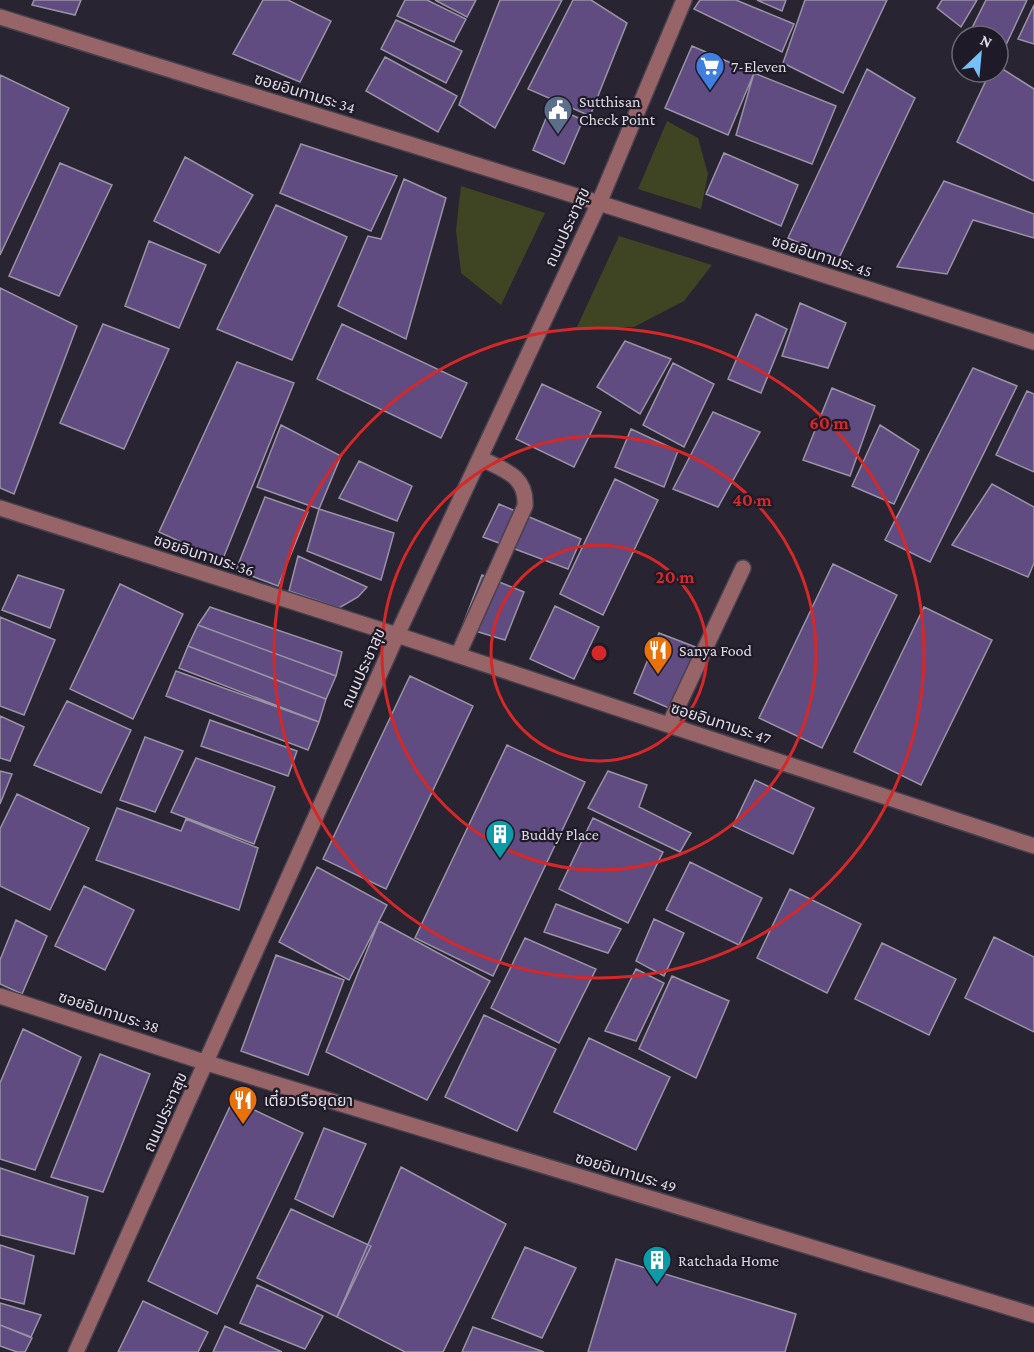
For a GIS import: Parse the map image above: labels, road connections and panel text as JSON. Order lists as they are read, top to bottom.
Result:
{
  "streets": {
    "street": [
      "ซอยอินทามระ 34",
      "ถนนประชาสุข",
      "ซอยอินทามระ 45",
      "ซอยอินทามระ 36",
      "ซอยอินทามระ 47",
      "ซอยอินทามระ 38",
      "ซอยอินทามระ 49"
    ]
  },
  "crossings": [
    ["ซอยอินทามระ 34", "ถนนประชาสุข"],
    ["ซอยอินทามระ 34", "ซอยอินทามระ 45"],
    ["ถนนประชาสุข", "ซอยอินทามระ 45"],
    ["ถนนประชาสุข", "ซอยอินทามระ 36"],
    ["ถนนประชาสุข", "ซอยอินทามระ 47"],
    ["ถนนประชาสุข", "ซอยอินทามระ 38"],
    ["ถนนประชาสุข", "ซอยอินทามระ 49"],
    ["ซอยอินทามระ 36", "ซอยอินทามระ 47"],
    ["ซอยอินทามระ 38", "ซอยอินทามระ 49"]
  ],
  "places": {
    "supermarket": ["7-Eleven"],
    "public building": ["Sutthisan Check Point"],
    "restaurant": ["Sanya Food", "เตี๋ยวเรือยุดยา"],
    "building": ["Buddy Place", "Ratchada Home"]
  },
  "north": "top right",
  "rings": ["60 m", "40 m", "20 m"]
}
